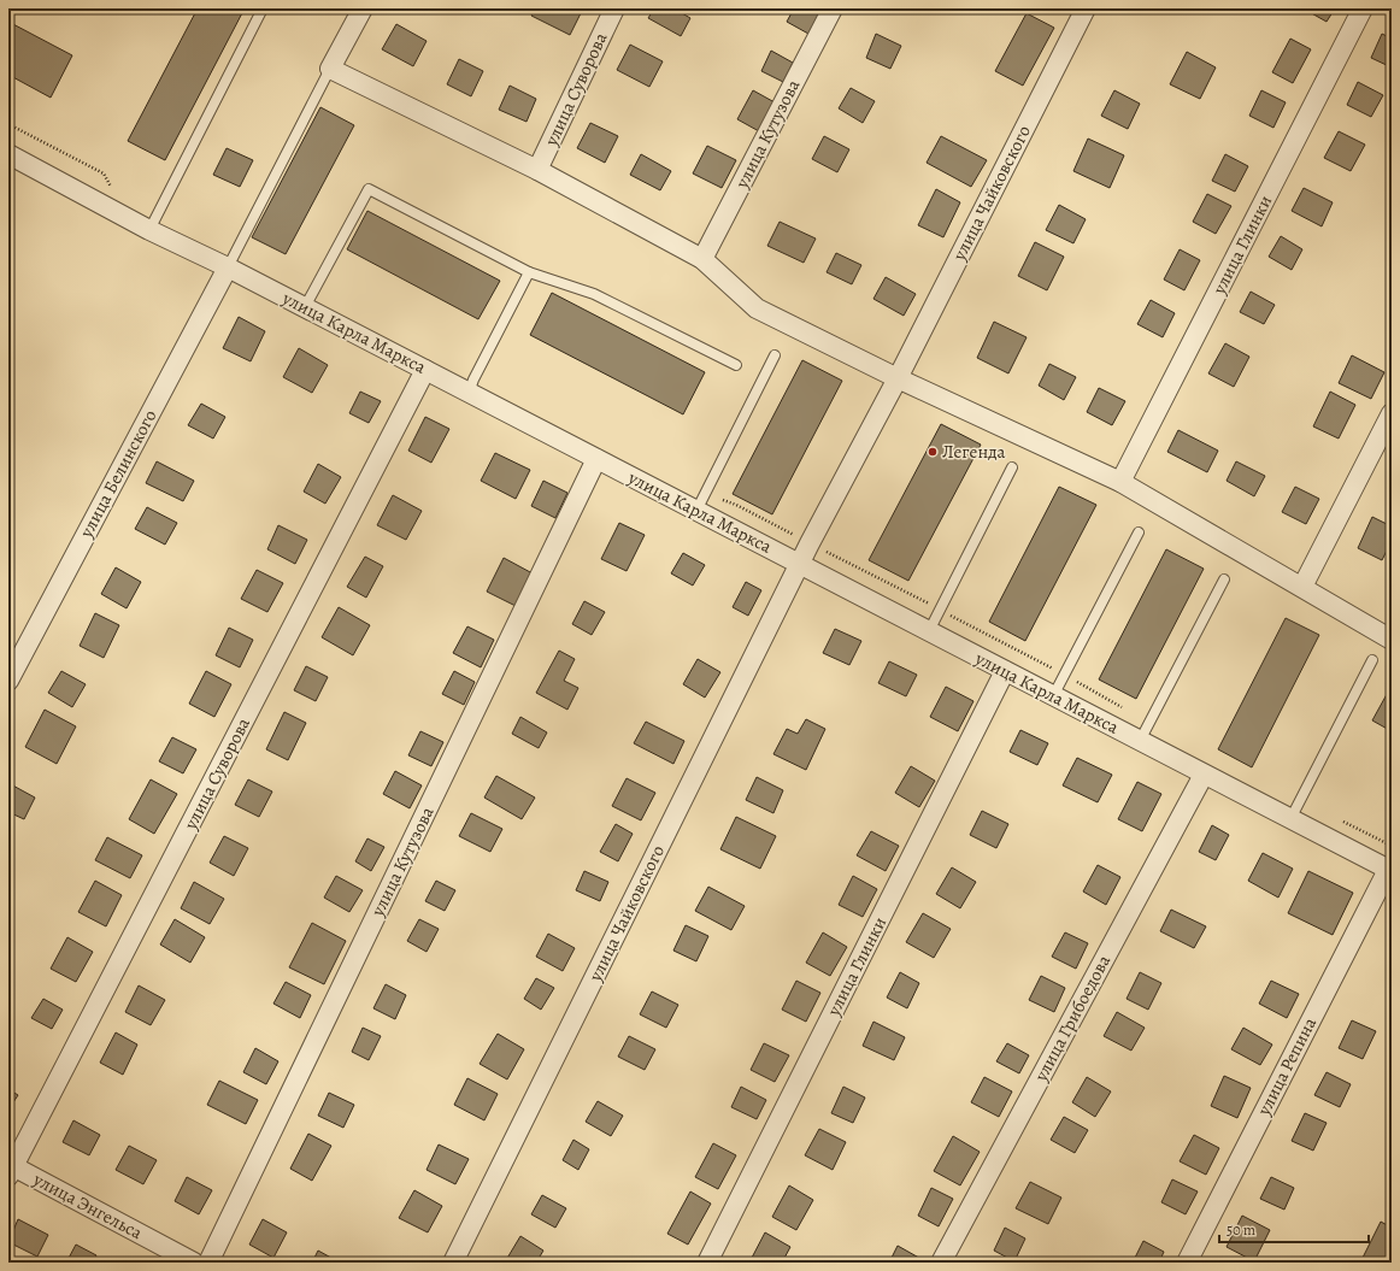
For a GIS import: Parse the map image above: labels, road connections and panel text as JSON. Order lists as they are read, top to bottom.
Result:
{
  "streets": {
    "street": [
      "улица Суворова",
      "улица Кутузова",
      "улица Чайковского",
      "улица Глинки",
      "улица Карла Маркса",
      "улица Белинского",
      "улица Грибоедова",
      "улица Репина",
      "улица Энгельса"
    ]
  },
  "crossings": [
    ["улица Суворова", "улица Карла Маркса"],
    ["улица Суворова", "улица Энгельса"],
    ["улица Кутузова", "улица Карла Маркса"],
    ["улица Чайковского", "улица Карла Маркса"],
    ["улица Глинки", "улица Карла Маркса"],
    ["улица Карла Маркса", "улица Белинского"],
    ["улица Карла Маркса", "улица Грибоедова"],
    ["улица Карла Маркса", "улица Репина"]
  ],
  "places": ["Легенда"],
  "scale_bar": "50 m"
}
